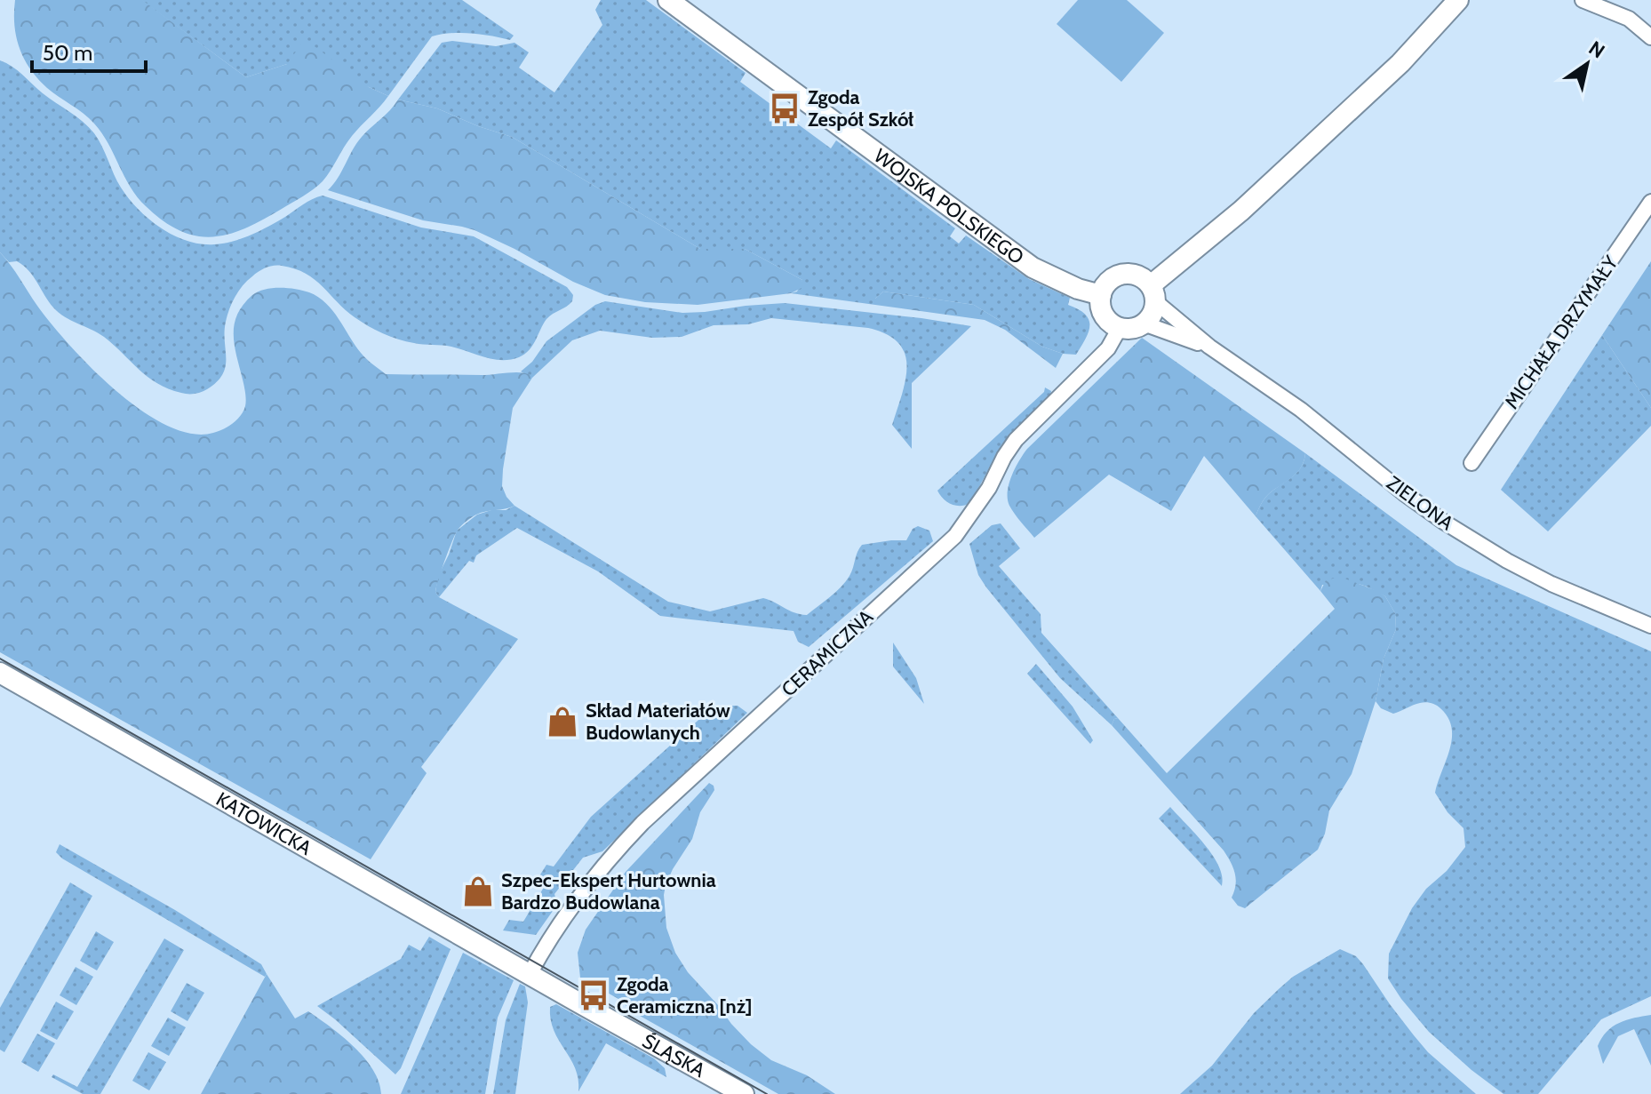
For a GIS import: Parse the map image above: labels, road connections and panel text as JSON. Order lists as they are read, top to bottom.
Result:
{
  "streets": {
    "street": [
      "WOJSKA POLSKIEGO",
      "MICHAŁA DRZYMAŁY",
      "ZIELONA",
      "CERAMICZNA",
      "KATOWICKA",
      "ŚLĄSKA"
    ]
  },
  "crossings": [
    ["WOJSKA POLSKIEGO", "ZIELONA"],
    ["WOJSKA POLSKIEGO", "CERAMICZNA"],
    ["ZIELONA", "CERAMICZNA"],
    ["CERAMICZNA", "KATOWICKA"],
    ["CERAMICZNA", "ŚLĄSKA"],
    ["KATOWICKA", "ŚLĄSKA"]
  ],
  "places": {
    "bus stop": ["Zgoda Zespół Szkół", "Zgoda Ceramiczna [nż]"],
    "shop": ["Skład Materiałów Budowlanych", "Szpec-Ekspert Hurtownia Bardzo Budowlana"]
  },
  "scale_bar": "50 m",
  "north": "top right"
}
